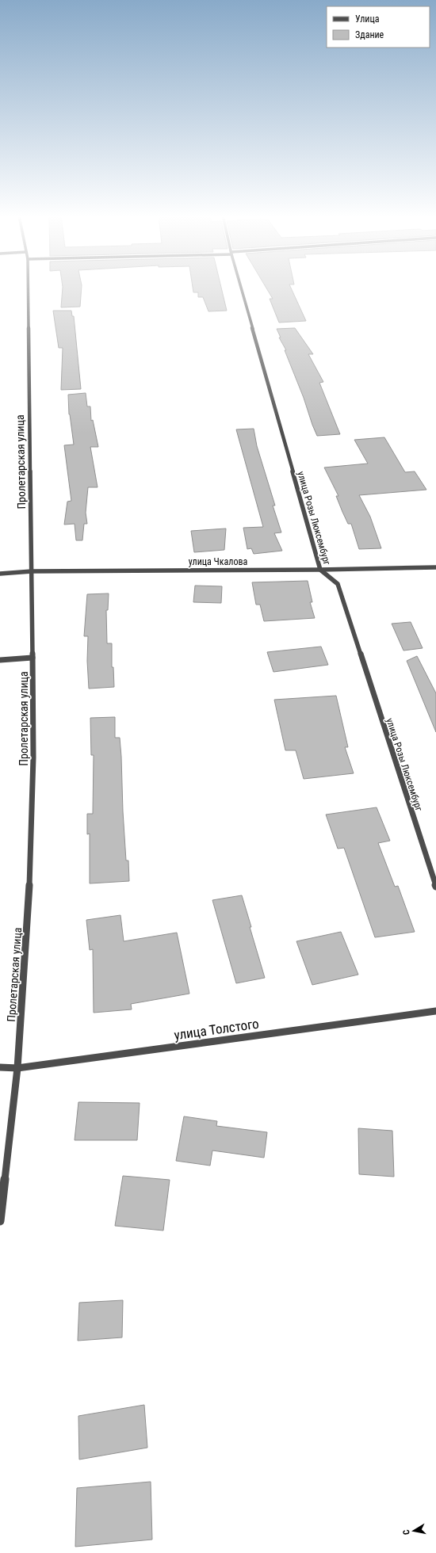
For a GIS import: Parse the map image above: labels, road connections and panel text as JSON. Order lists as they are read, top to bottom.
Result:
{
  "streets": {
    "street": [
      "Пролетарская улица",
      "улица Розы Люксембург",
      "улица Чкалова",
      "улица Толстого"
    ]
  },
  "crossings": [
    ["Пролетарская улица", "улица Чкалова"],
    ["Пролетарская улица", "улица Толстого"],
    ["улица Розы Люксембург", "улица Чкалова"]
  ],
  "legend": ["Улица", "Здание"],
  "north": "left"
}
